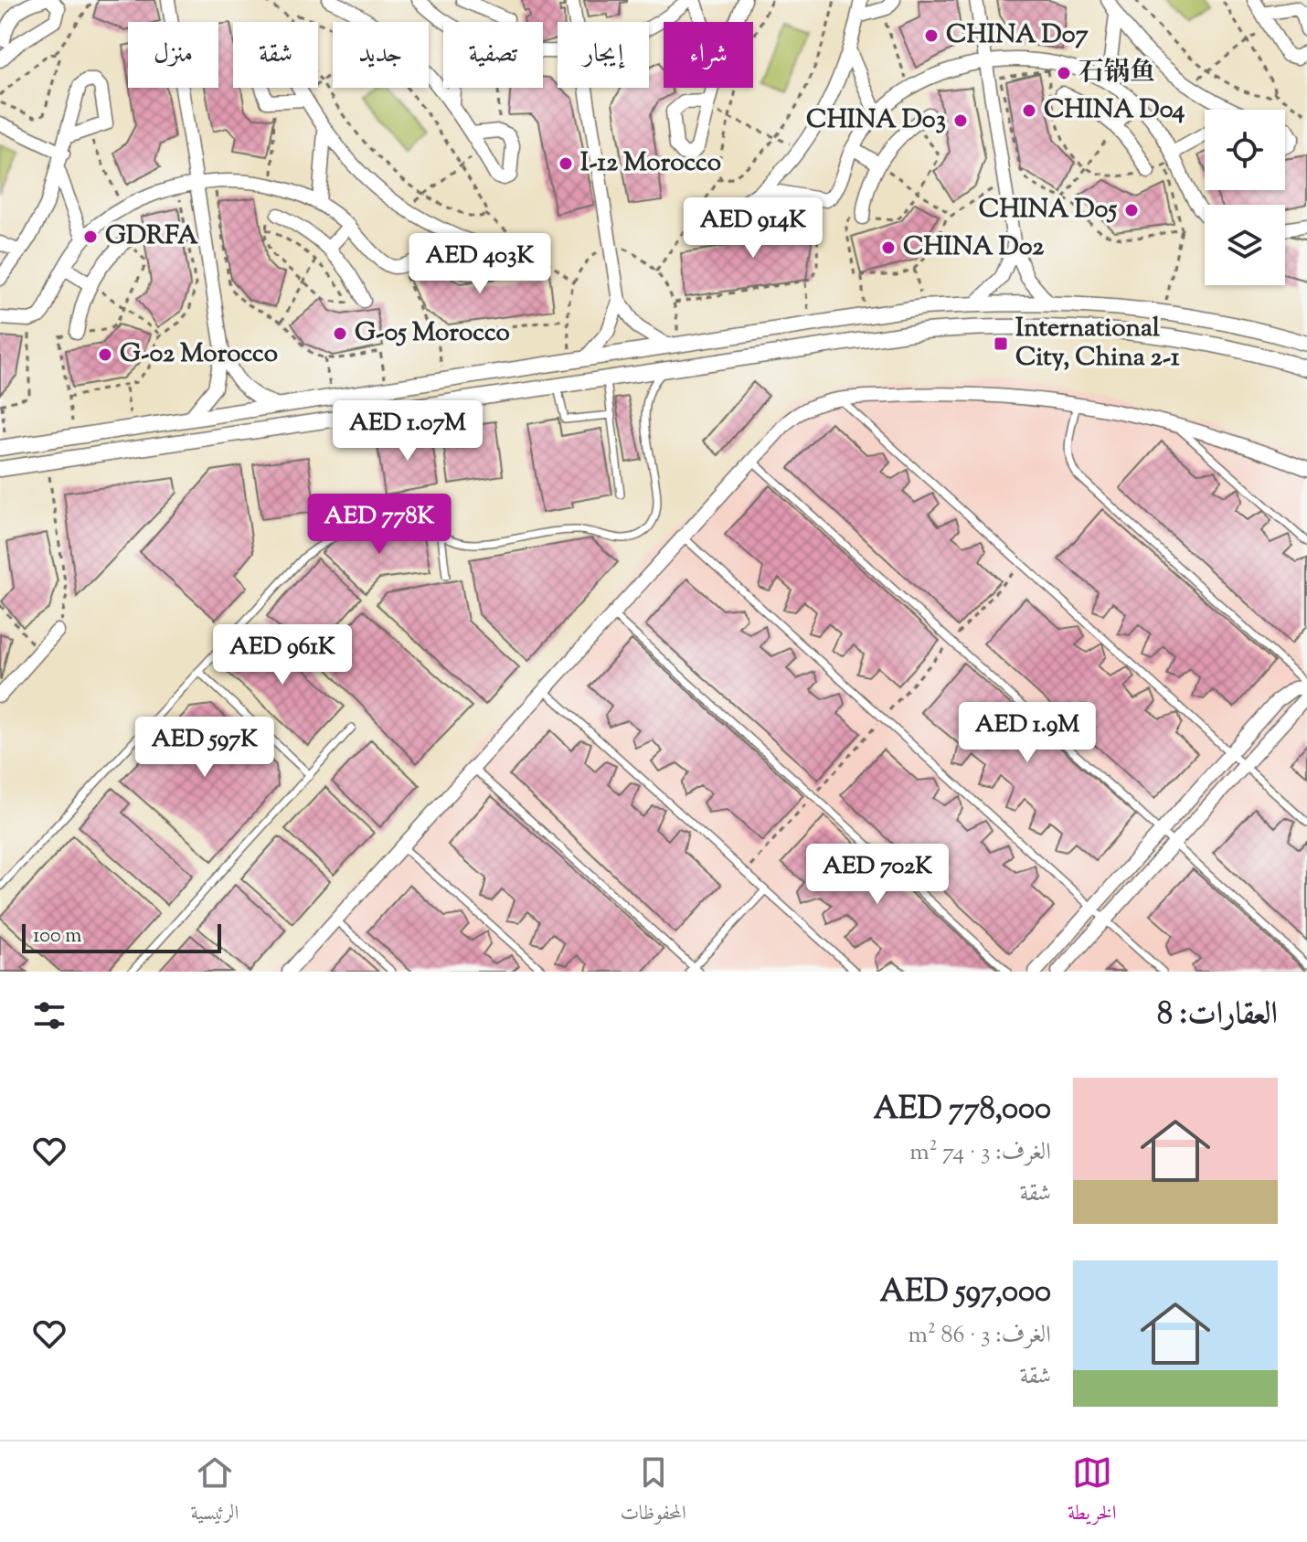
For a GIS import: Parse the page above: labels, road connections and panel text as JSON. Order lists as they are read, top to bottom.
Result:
{
  "places": {
    "other": [
      "CHINA D07",
      "石锅鱼",
      "CHINA D04",
      "CHINA D03",
      "I-12 Morocco",
      "CHINA D05",
      "GDRFA",
      "CHINA D02",
      "G-05 Morocco",
      "G-02 Morocco"
    ],
    "transit": ["International City, China 2-1"]
  },
  "scale_bar": "100 m",
  "page": {
    "chip": [
      "شراء",
      "إيجار",
      "تصفية",
      "جديد",
      "شقة",
      "منزل"
    ],
    "price": [
      "AED 914K",
      "AED 403K",
      "AED 1.07M",
      "AED 778K",
      "AED 961K",
      "AED 1.9M",
      "AED 597K",
      "AED 702K"
    ],
    "scale": "100 m",
    "heading": "العقارات: 8",
    "list": [
      {
        "name": "AED 778,000",
        "note": "الغرف: 3 · 74 m² · شقة"
      },
      {
        "name": "AED 597,000",
        "note": "الغرف: 3 · 86 m² · شقة"
      }
    ],
    "tabs": ["الخريطة", "المحفوظات", "الرئيسية"]
  }
}
